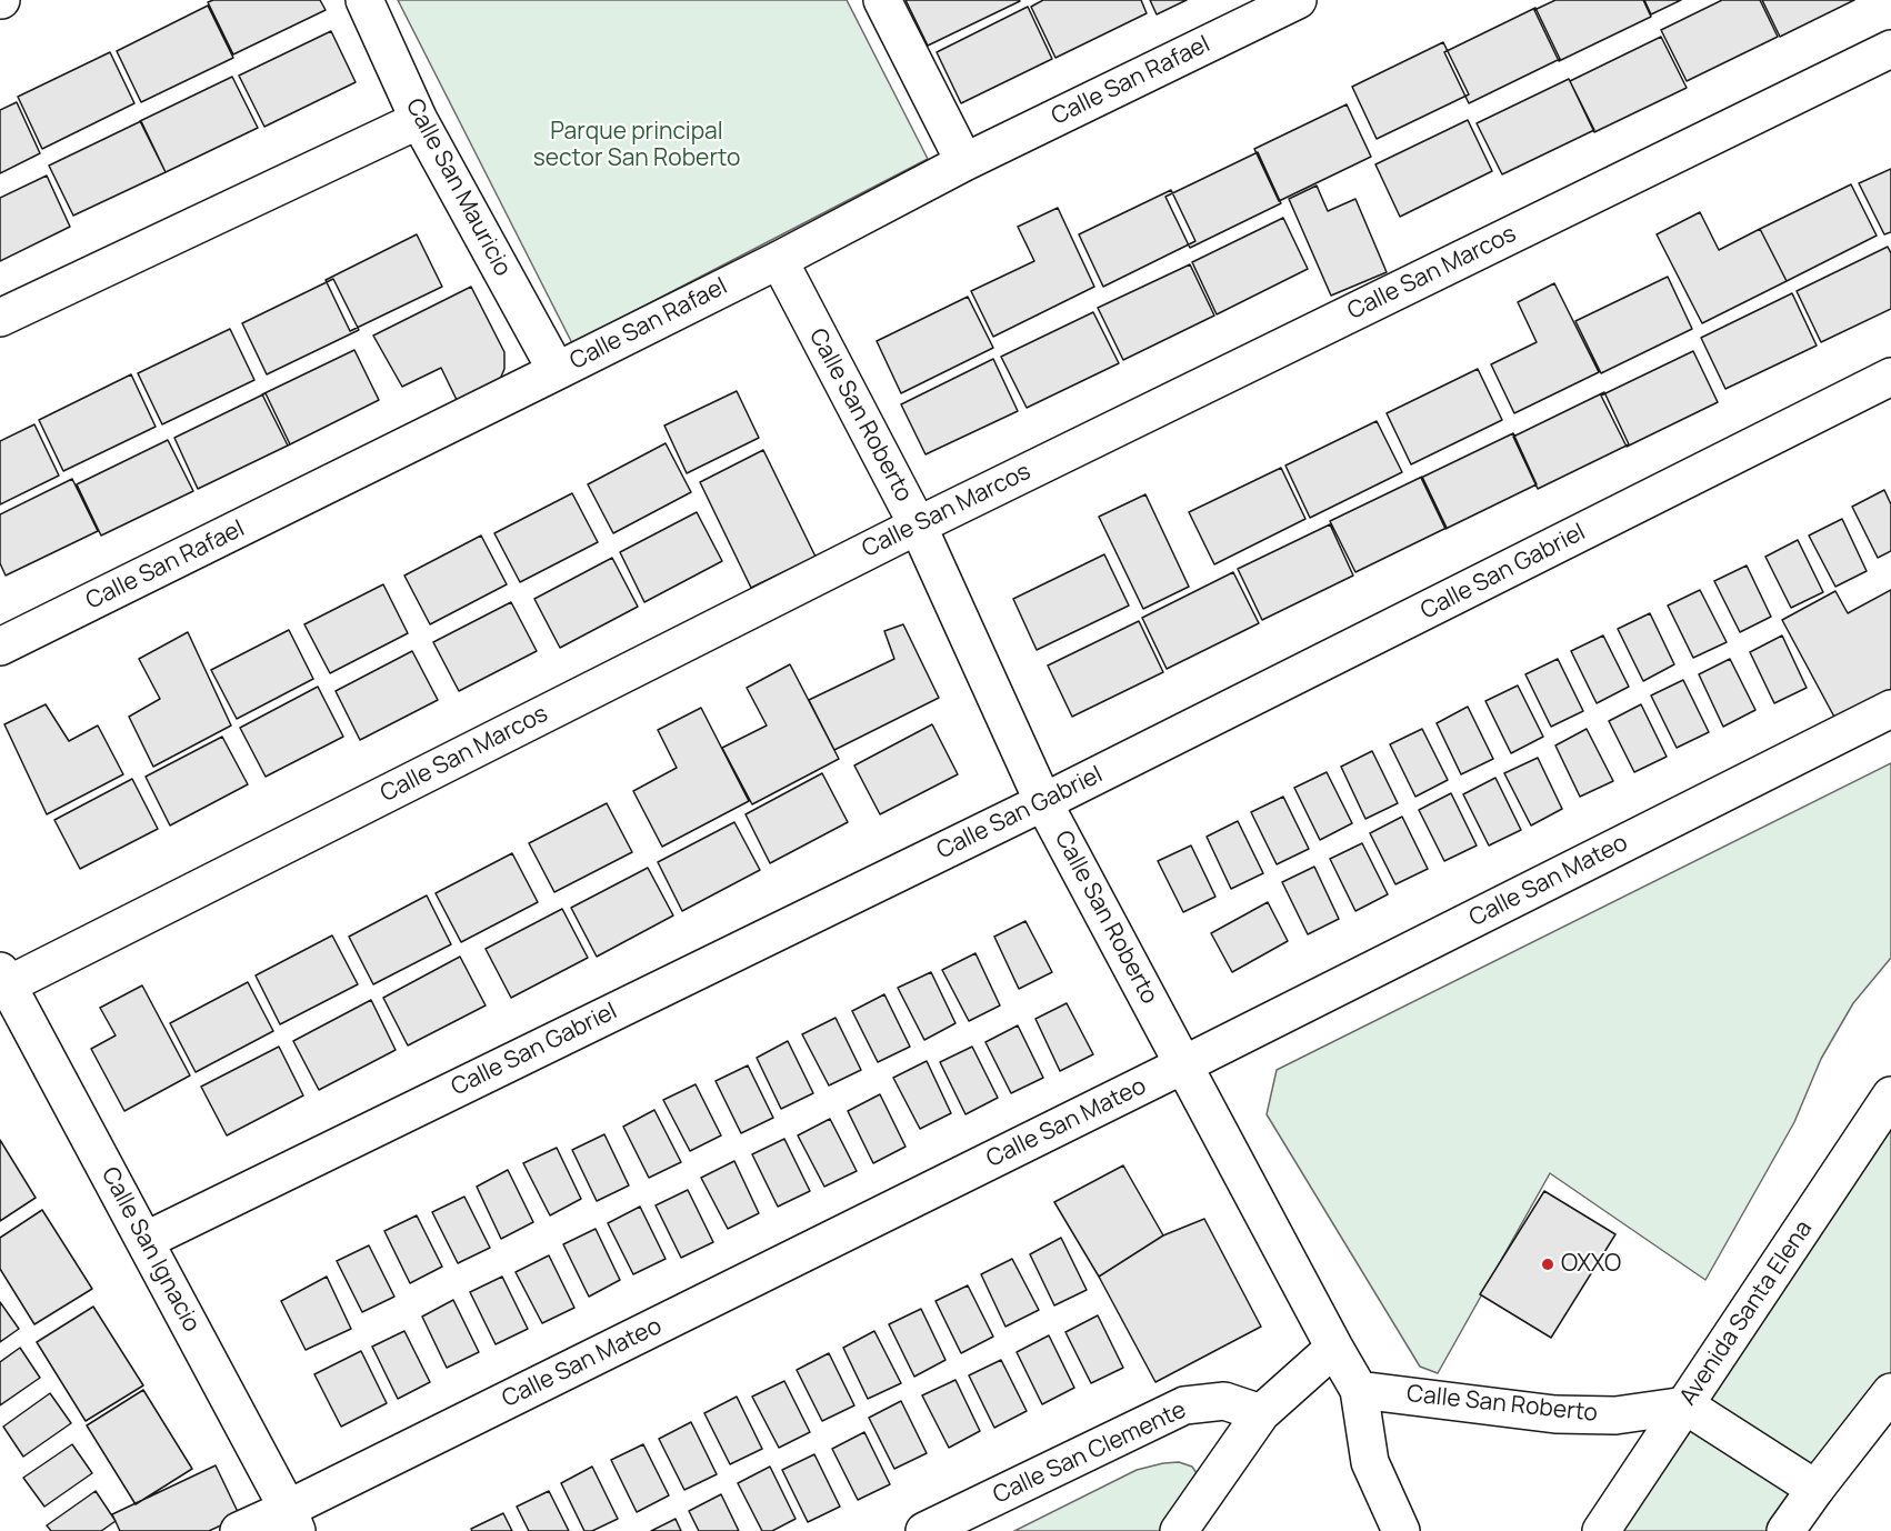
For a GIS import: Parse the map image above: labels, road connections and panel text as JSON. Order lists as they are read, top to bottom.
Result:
{
  "streets": {
    "street": [
      "Calle San Rafael",
      "Calle San Mauricio",
      "Calle San Marcos",
      "Calle San Roberto",
      "Calle San Gabriel",
      "Calle San Mateo",
      "Calle San Ignacio",
      "Avenida Santa Elena",
      "Calle San Clemente"
    ]
  },
  "crossings": [
    ["Calle San Rafael", "Calle San Mauricio"],
    ["Calle San Rafael", "Calle San Roberto"],
    ["Calle San Marcos", "Calle San Roberto"],
    ["Calle San Marcos", "Calle San Ignacio"],
    ["Calle San Roberto", "Calle San Gabriel"],
    ["Calle San Roberto", "Calle San Mateo"],
    ["Calle San Roberto", "Avenida Santa Elena"],
    ["Calle San Gabriel", "Calle San Ignacio"],
    ["Calle San Mateo", "Calle San Ignacio"]
  ],
  "parks": ["Parque principal sector San Roberto"],
  "places": ["OXXO"]
}
